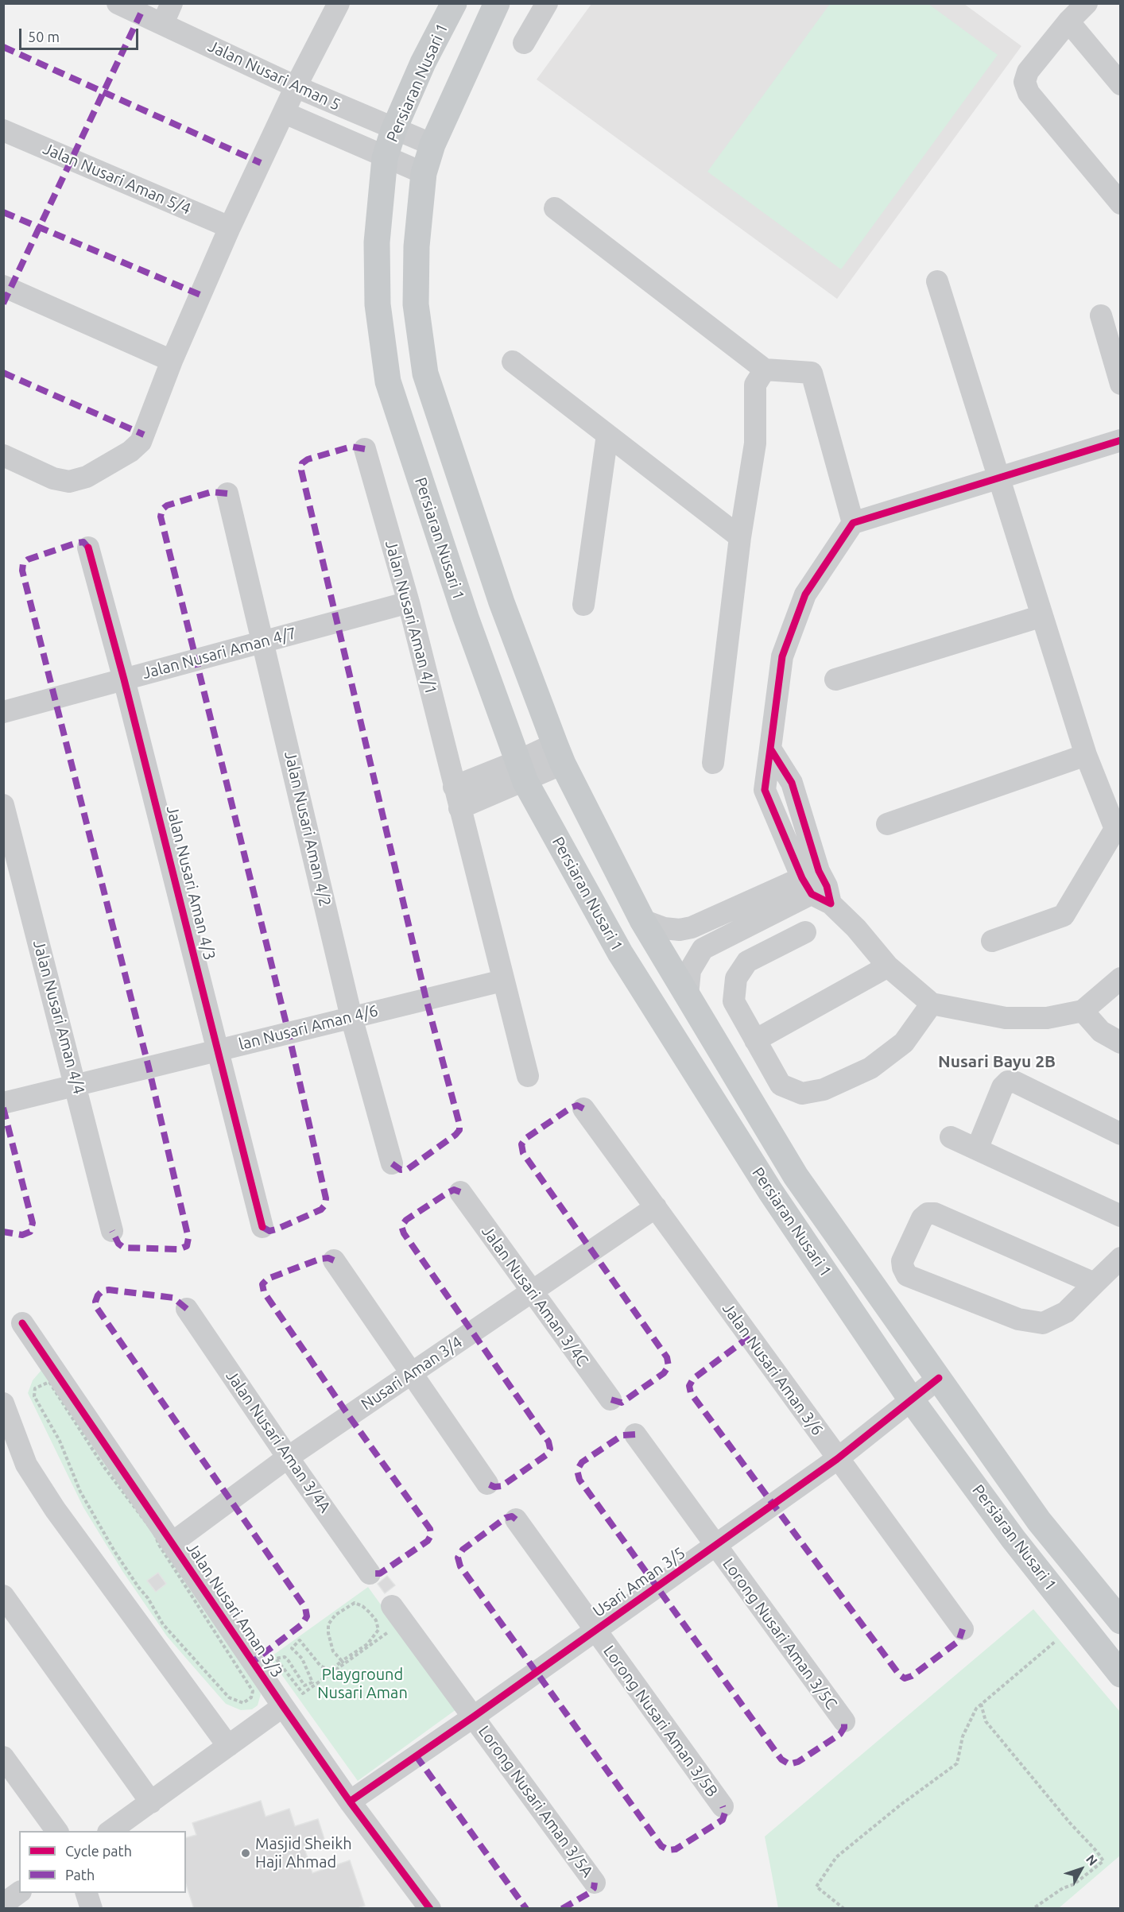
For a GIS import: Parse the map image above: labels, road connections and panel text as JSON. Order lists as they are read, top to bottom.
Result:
{
  "streets": {
    "main road": ["Persiaran Nusari 1"],
    "street": [
      "Jalan Nusari Aman 5",
      "Jalan Nusari Aman 5/4",
      "Jalan Nusari Aman 4/1",
      "Jalan Nusari Aman 4/7",
      "Jalan Nusari Aman 4/2",
      "Jalan Nusari Aman 4/3",
      "Jalan Nusari Aman 4/4",
      "lan Nusari Aman 4/6",
      "Jalan Nusari Aman 3/4C",
      "Jalan Nusari Aman 3/6",
      "Nusari Aman 3/4",
      "Jalan Nusari Aman 3/4A",
      "Usari Aman 3/5",
      "Jalan Nusari Aman 3/3",
      "Lorong Nusari Aman 3/5C",
      "Lorong Nusari Aman 3/5B",
      "Lorong Nusari Aman 3/5A"
    ]
  },
  "crossings": [
    ["Jalan Nusari Aman 5", "Persiaran Nusari 1"],
    ["Persiaran Nusari 1", "Usari Aman 3/5"],
    ["Jalan Nusari Aman 4/1", "Jalan Nusari Aman 4/7"],
    ["Jalan Nusari Aman 4/1", "lan Nusari Aman 4/6"],
    ["Jalan Nusari Aman 4/7", "Jalan Nusari Aman 4/2"],
    ["Jalan Nusari Aman 4/7", "Jalan Nusari Aman 4/3"],
    ["Jalan Nusari Aman 4/2", "lan Nusari Aman 4/6"],
    ["Jalan Nusari Aman 4/3", "lan Nusari Aman 4/6"],
    ["Jalan Nusari Aman 4/4", "lan Nusari Aman 4/6"],
    ["Jalan Nusari Aman 3/4C", "Nusari Aman 3/4"],
    ["Jalan Nusari Aman 3/6", "Nusari Aman 3/4"],
    ["Jalan Nusari Aman 3/6", "Usari Aman 3/5"],
    ["Nusari Aman 3/4", "Jalan Nusari Aman 3/4A"],
    ["Nusari Aman 3/4", "Jalan Nusari Aman 3/3"],
    ["Usari Aman 3/5", "Jalan Nusari Aman 3/3"],
    ["Usari Aman 3/5", "Lorong Nusari Aman 3/5C"],
    ["Usari Aman 3/5", "Lorong Nusari Aman 3/5B"],
    ["Usari Aman 3/5", "Lorong Nusari Aman 3/5A"]
  ],
  "districts": ["Nusari Bayu 2B"],
  "parks": ["Playground Nusari Aman"],
  "places": ["Masjid Sheikh Haji Ahmad"],
  "legend": ["Cycle path", "Path"],
  "scale_bar": "50 m",
  "north": "top right"
}
